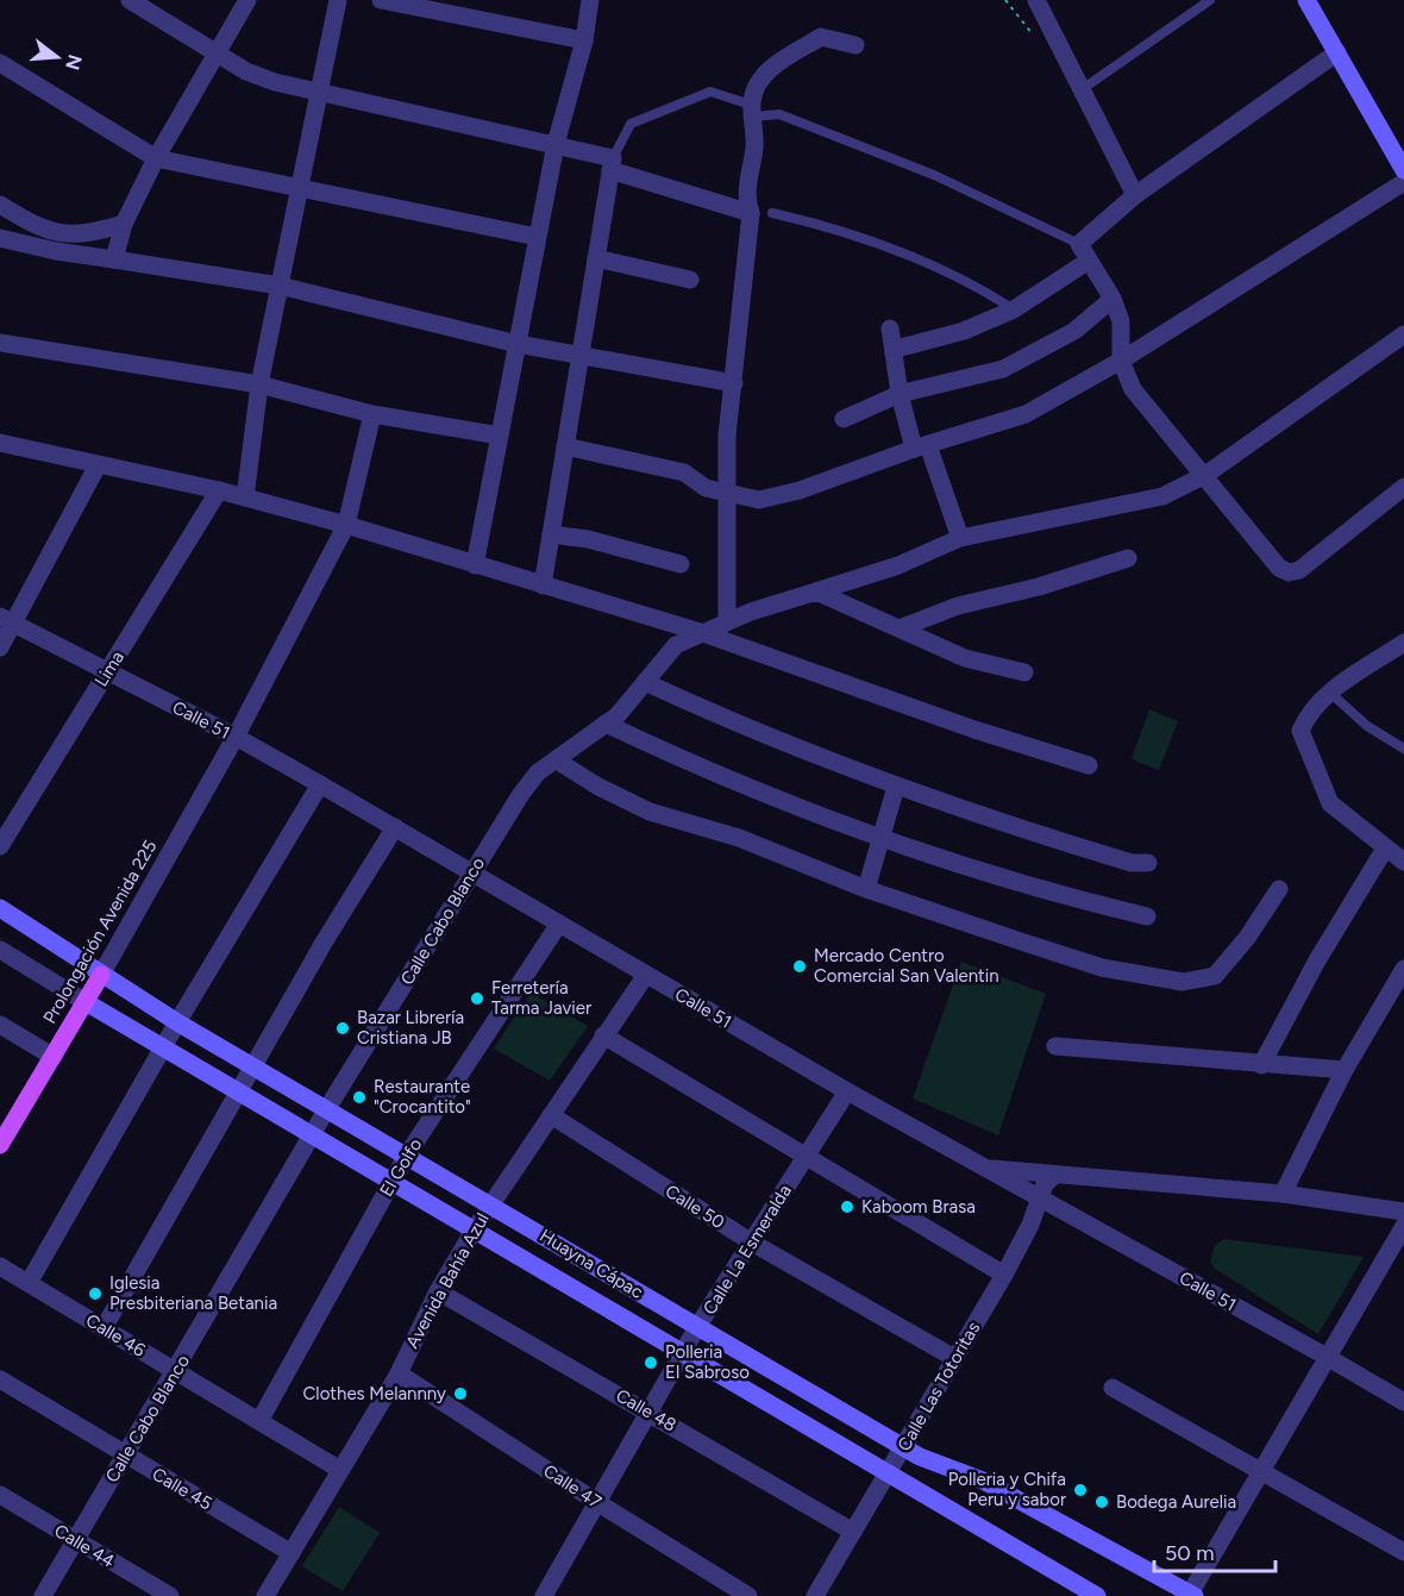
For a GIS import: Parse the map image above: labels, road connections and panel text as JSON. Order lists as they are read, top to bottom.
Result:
{
  "streets": {
    "main road": ["Prolongación Avenida 225", "Huayna Cápac"],
    "street": [
      "Lima",
      "Calle 51",
      "Calle Cabo Blanco",
      "El Golfo",
      "Calle 50",
      "Calle La Esmeralda",
      "Avenida Bahía Azul",
      "Calle 46",
      "Calle Las Totoritas",
      "Calle 48",
      "Calle 47",
      "Calle 45",
      "Calle 44"
    ]
  },
  "crossings": [
    ["Lima", "Calle 51"],
    ["Calle 51", "Calle Cabo Blanco"],
    ["Calle 51", "Prolongación Avenida 225"],
    ["Calle 51", "El Golfo"],
    ["Calle 51", "Calle La Esmeralda"],
    ["Calle 51", "Avenida Bahía Azul"],
    ["Calle 51", "Calle Las Totoritas"],
    ["Calle Cabo Blanco", "Huayna Cápac"],
    ["Calle Cabo Blanco", "Calle 46"],
    ["Calle Cabo Blanco", "Calle 45"],
    ["Calle Cabo Blanco", "Calle 44"],
    ["Prolongación Avenida 225", "Huayna Cápac"],
    ["El Golfo", "Huayna Cápac"],
    ["El Golfo", "Calle 46"],
    ["Calle 50", "Calle La Esmeralda"],
    ["Calle 50", "Avenida Bahía Azul"],
    ["Calle 50", "Calle Las Totoritas"],
    ["Calle La Esmeralda", "Huayna Cápac"],
    ["Calle La Esmeralda", "Calle 48"],
    ["Calle La Esmeralda", "Calle 47"],
    ["Huayna Cápac", "Avenida Bahía Azul"],
    ["Huayna Cápac", "Calle Las Totoritas"],
    ["Avenida Bahía Azul", "Calle 46"],
    ["Avenida Bahía Azul", "Calle 48"],
    ["Avenida Bahía Azul", "Calle 47"],
    ["Avenida Bahía Azul", "Calle 45"],
    ["Calle Las Totoritas", "Calle 48"]
  ],
  "places": [
    "Mercado Centro Comercial San Valentin",
    "Ferretería Tarma Javier",
    "Bazar Librería Cristiana JB",
    "Restaurante \"Crocantito\"",
    "Kaboom Brasa",
    "Iglesia Presbiteriana Betania",
    "Polleria El Sabroso",
    "Clothes Melannny",
    "Polleria y Chifa Peru y sabor",
    "Bodega Aurelia"
  ],
  "scale_bar": "50 m",
  "north": "right"
}
